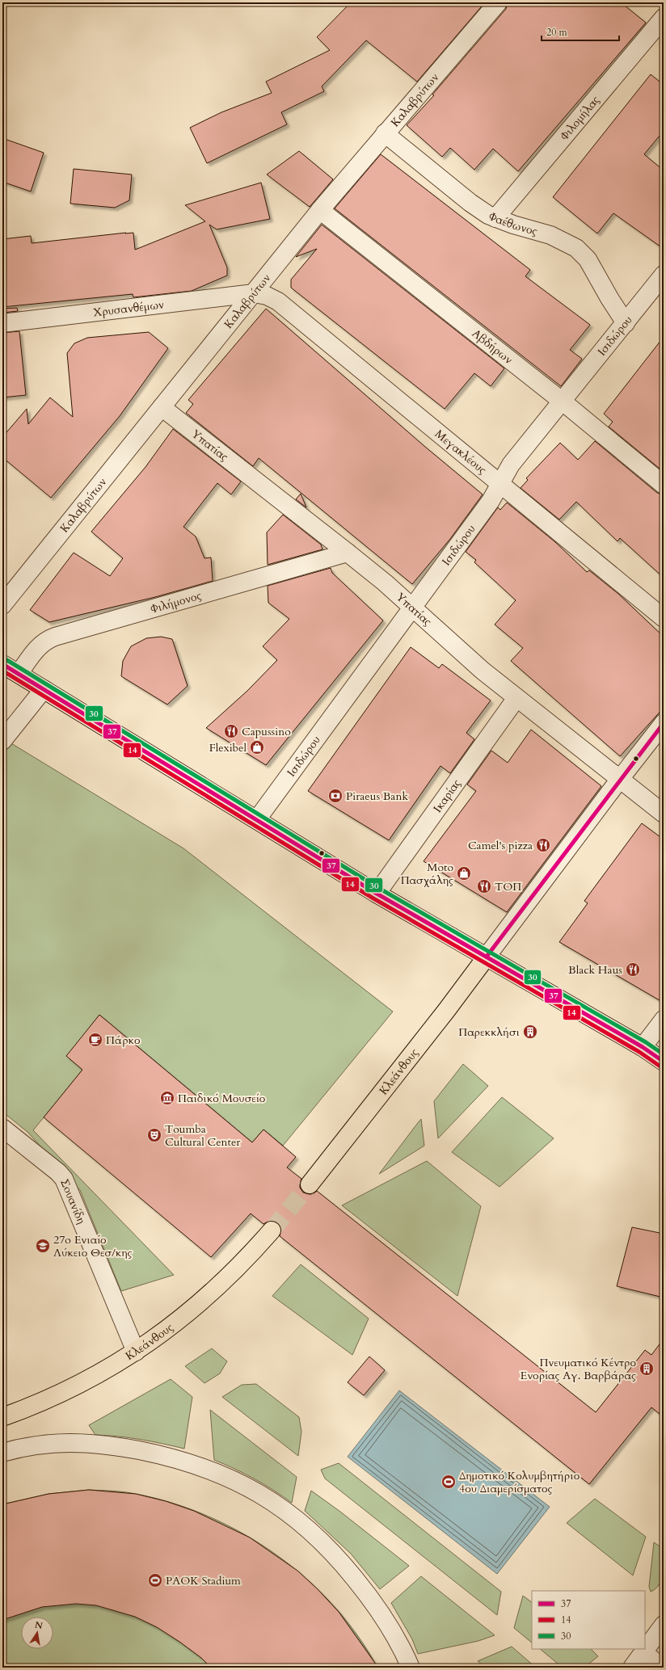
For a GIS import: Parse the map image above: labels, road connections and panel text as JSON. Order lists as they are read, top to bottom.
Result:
{
  "streets": {
    "main road": ["Κλεάνθους"],
    "street": [
      "Καλαβρύτων",
      "Φιλομήλας",
      "Φαέθωνος",
      "Χρυσανθέμων",
      "Ισιδώρου",
      "Αβδήρων",
      "Υπατίας",
      "Μεγακλέους",
      "Φιλήμονος",
      "Ικαρίας",
      "Σουανίδη"
    ]
  },
  "crossings": [
    ["Καλαβρύτων", "Φαέθωνος"],
    ["Καλαβρύτων", "Χρυσανθέμων"],
    ["Καλαβρύτων", "Αβδήρων"],
    ["Καλαβρύτων", "Υπατίας"],
    ["Καλαβρύτων", "Μεγακλέους"],
    ["Φιλομήλας", "Φαέθωνος"],
    ["Φαέθωνος", "Ισιδώρου"],
    ["Χρυσανθέμων", "Μεγακλέους"],
    ["Ισιδώρου", "Αβδήρων"],
    ["Ισιδώρου", "Υπατίας"],
    ["Ισιδώρου", "Μεγακλέους"],
    ["Υπατίας", "Φιλήμονος"],
    ["Υπατίας", "Ικαρίας"],
    ["Κλεάνθους", "Σουανίδη"]
  ],
  "places": {
    "restaurant": [
      "Capussino",
      "Camel's pizza",
      "ΤΟΠ",
      "Black Haus"
    ],
    "shop": ["Flexibel", "Moto Πασχάλης"],
    "bank": ["Piraeus Bank"],
    "building": ["Παρεκκλήσι", "Πνευματικό Κέντρο Ενορίας Αγ. Βαρβάρας"],
    "cafe": ["Πάρκο"],
    "museum": ["Παιδικό Μουσείο"],
    "theatre": ["Toumba Cultural Center"],
    "school or university": ["27o Ενιαίο Λύκειο Θεσ/κης"],
    "sports": ["Δημοτικό Κολυμβητήριο 4ου Διαμερίσματος", "PAOK Stadium"]
  },
  "lines": ["transit line 30", "transit line 37", "transit line 14"],
  "legend": ["37", "14", "30"],
  "scale_bar": "20 m",
  "north": "top"
}
